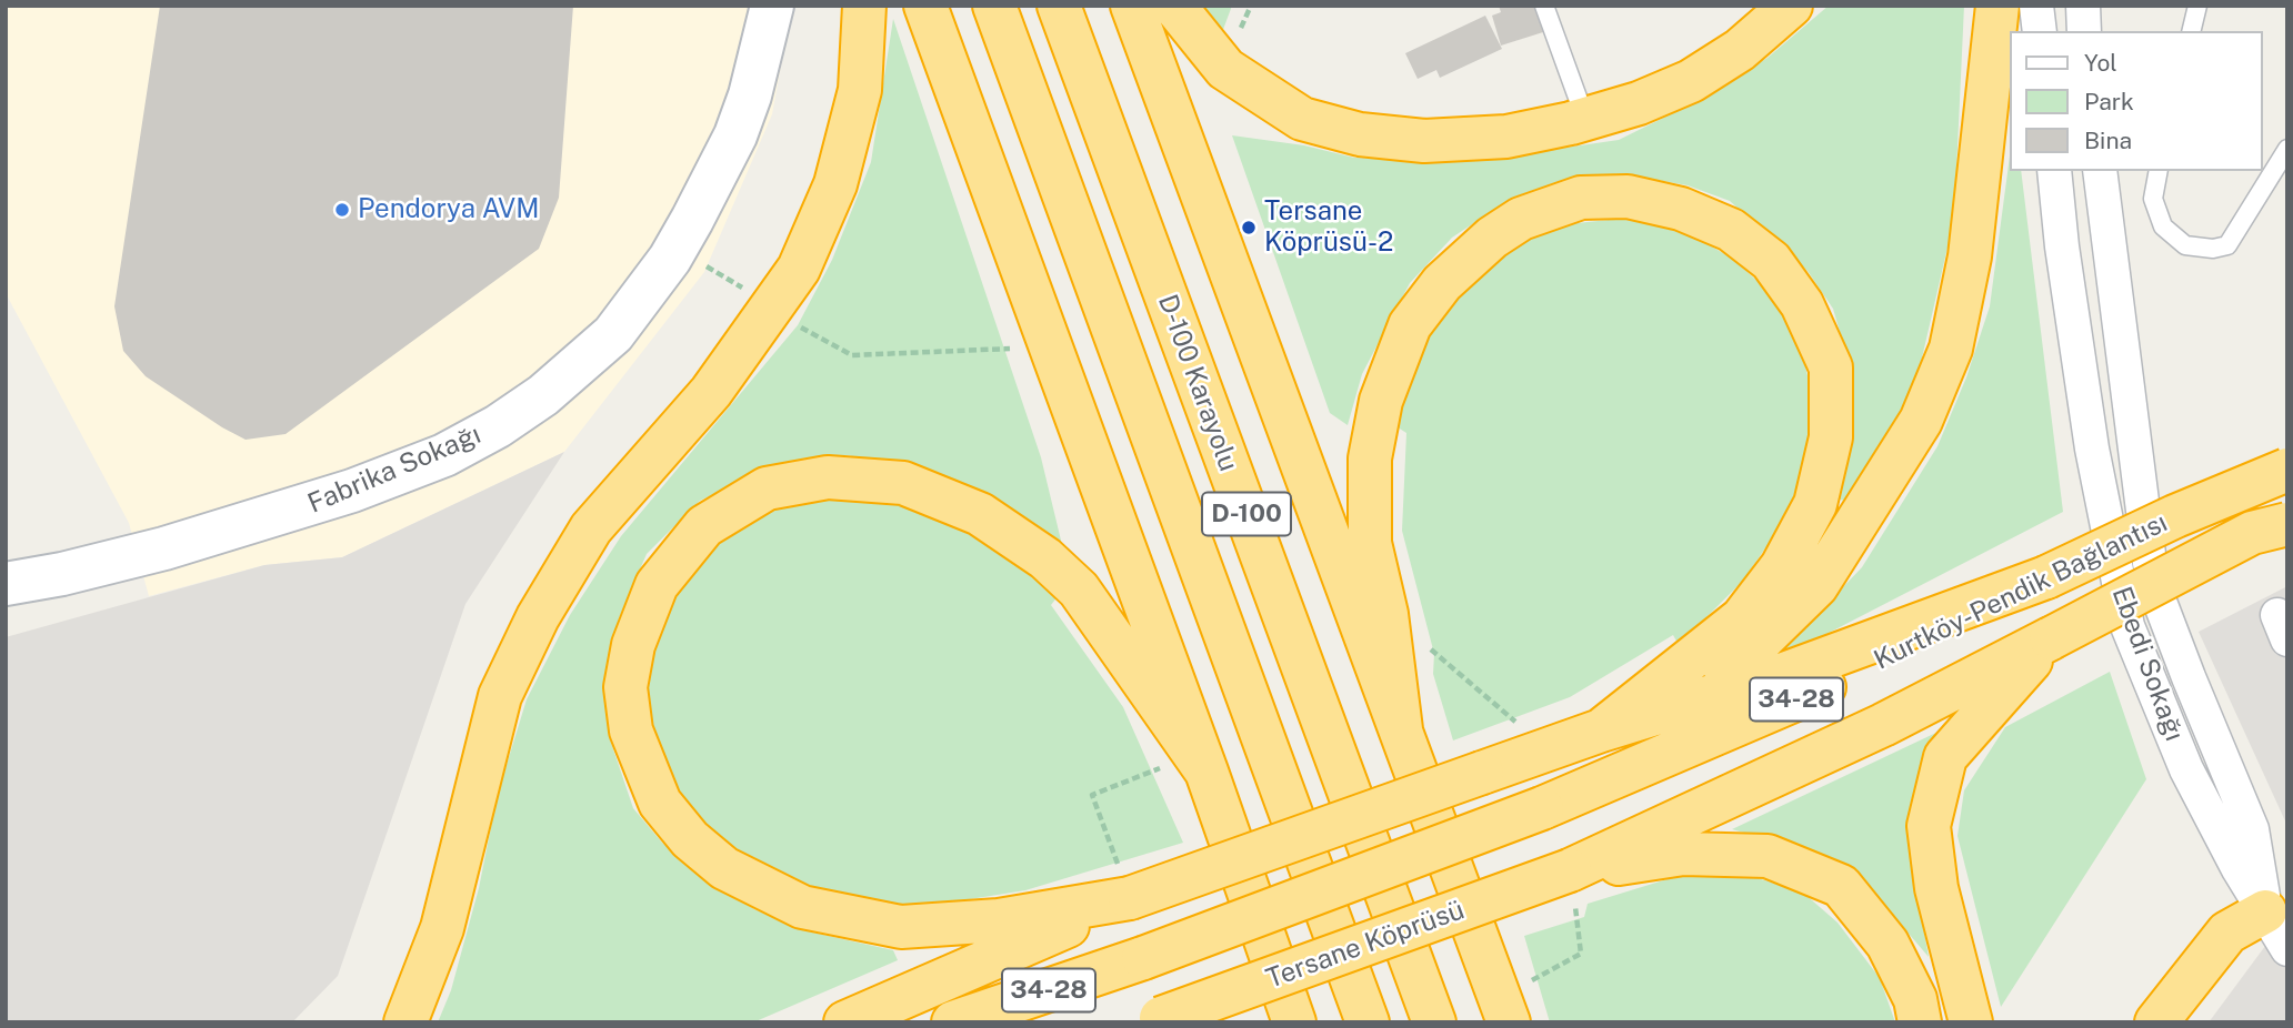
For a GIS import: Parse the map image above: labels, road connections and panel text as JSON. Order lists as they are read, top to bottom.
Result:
{
  "streets": {
    "highway": [
      "D-100 Karayolu",
      "D-100",
      "Kurtköy-Pendik Bağlantısı",
      "34-28",
      "Tersane Köprüsü"
    ],
    "street": ["Fabrika Sokağı", "Ebedi Sokağı"]
  },
  "crossings": [
    ["Kurtköy-Pendik Bağlantısı", "Tersane Köprüsü"]
  ],
  "places": ["Pendorya AVM", "Tersane Köprüsü-2"],
  "legend": ["Yol", "Park", "Bina"]
}
